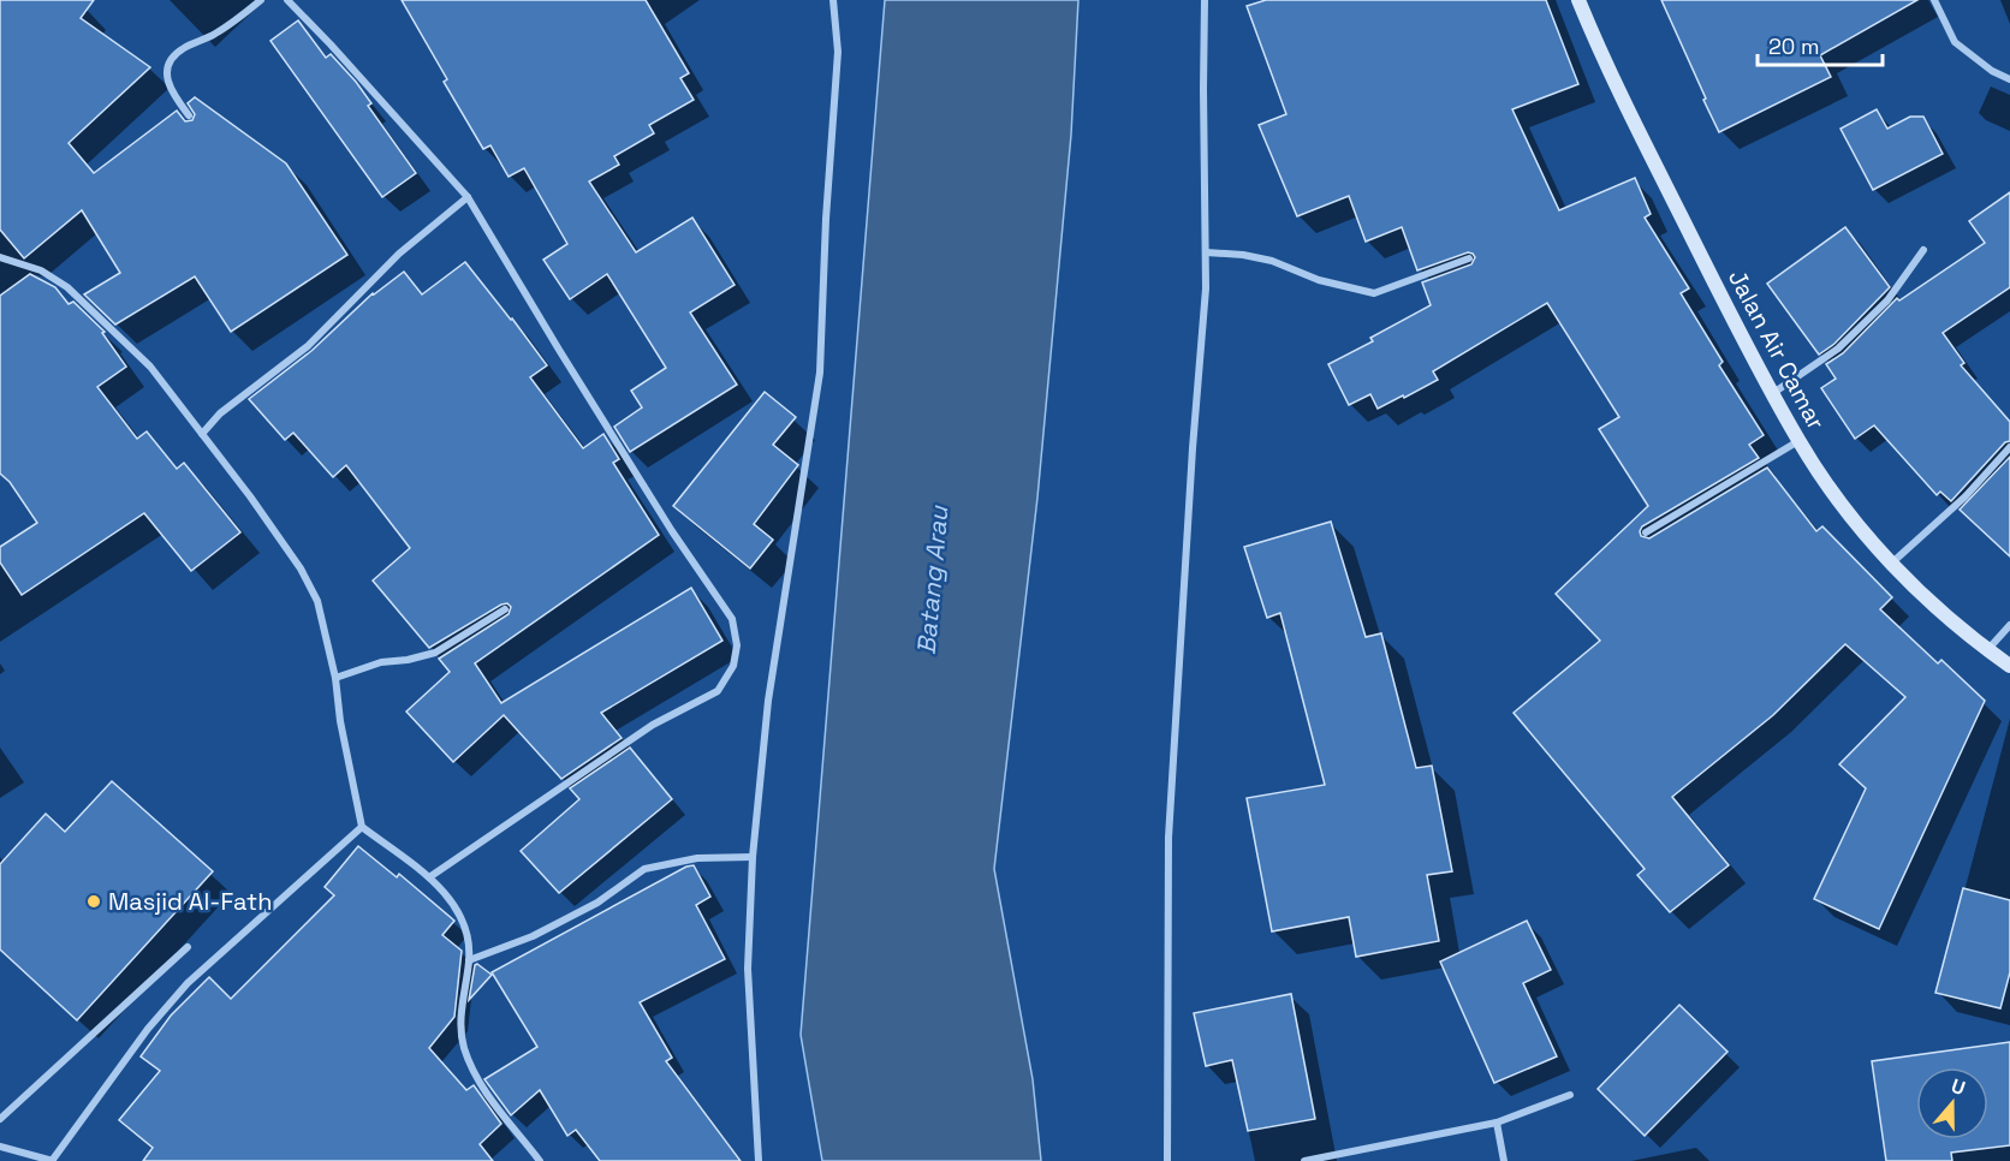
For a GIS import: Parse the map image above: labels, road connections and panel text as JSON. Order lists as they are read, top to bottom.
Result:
{
  "streets": {
    "main road": ["Jalan Air Camar"]
  },
  "water": ["Batang Arau"],
  "places": ["Masjid Al-Fath"],
  "scale_bar": "20 m",
  "north": "top"
}
